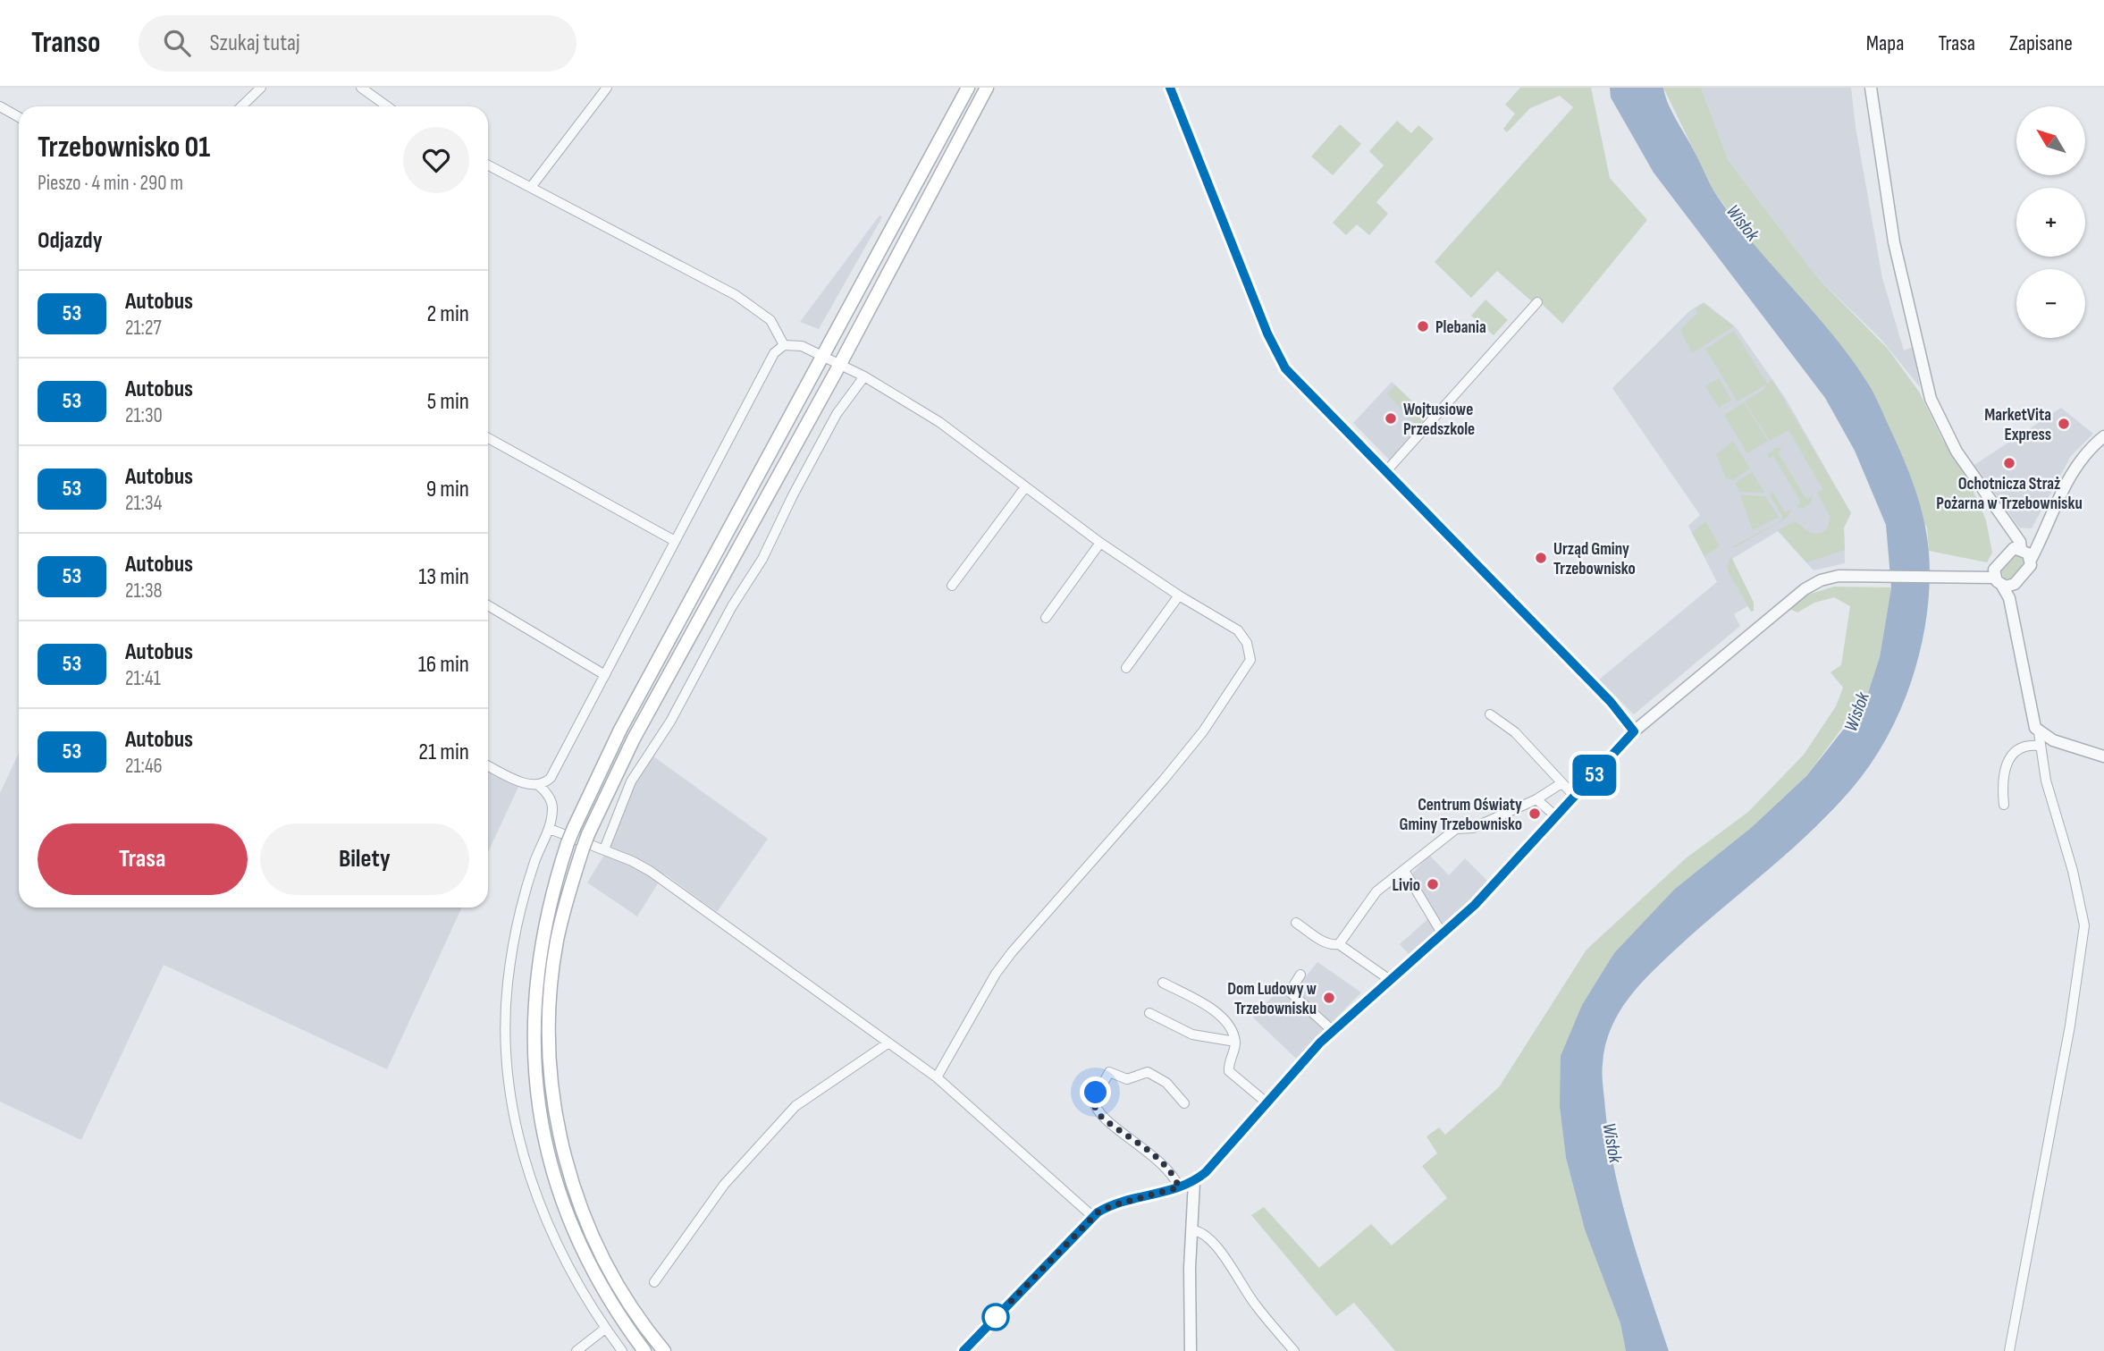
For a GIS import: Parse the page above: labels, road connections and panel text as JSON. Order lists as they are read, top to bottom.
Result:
{
  "water": ["Wisłok"],
  "places": [
    "Plebania",
    "Wojtusiowe Przedszkole",
    "MarketVita Express",
    "Ochotnicza Straż Pożarna w Trzebownisku",
    "Urząd Gminy Trzebownisko",
    "Centrum Oświaty Gminy Trzebownisko",
    "Livio",
    "Dom Ludowy w Trzebownisku"
  ],
  "lines": ["bus line 53"],
  "north": "top left",
  "page": {
    "header": "Transo",
    "search": "Szukaj tutaj",
    "nav": ["Mapa", "Trasa", "Zapisane"],
    "on_map": "53",
    "map_buttons": ["+", "−"],
    "heading": [
      ["Trzebownisko 01", "Pieszo · 4 min · 290 m"],
      "Odjazdy"
    ],
    "list": [
      {
        "mark": "53",
        "name": "Autobus",
        "note": "21:27",
        "value": "2 min"
      },
      {
        "mark": "53",
        "name": "Autobus",
        "note": "21:30",
        "value": "5 min"
      },
      {
        "mark": "53",
        "name": "Autobus",
        "note": "21:34",
        "value": "9 min"
      },
      {
        "mark": "53",
        "name": "Autobus",
        "note": "21:38",
        "value": "13 min"
      },
      {
        "mark": "53",
        "name": "Autobus",
        "note": "21:41",
        "value": "16 min"
      },
      {
        "mark": "53",
        "name": "Autobus",
        "note": "21:46",
        "value": "21 min"
      }
    ],
    "buttons": ["Trasa", "Bilety"]
  }
}
